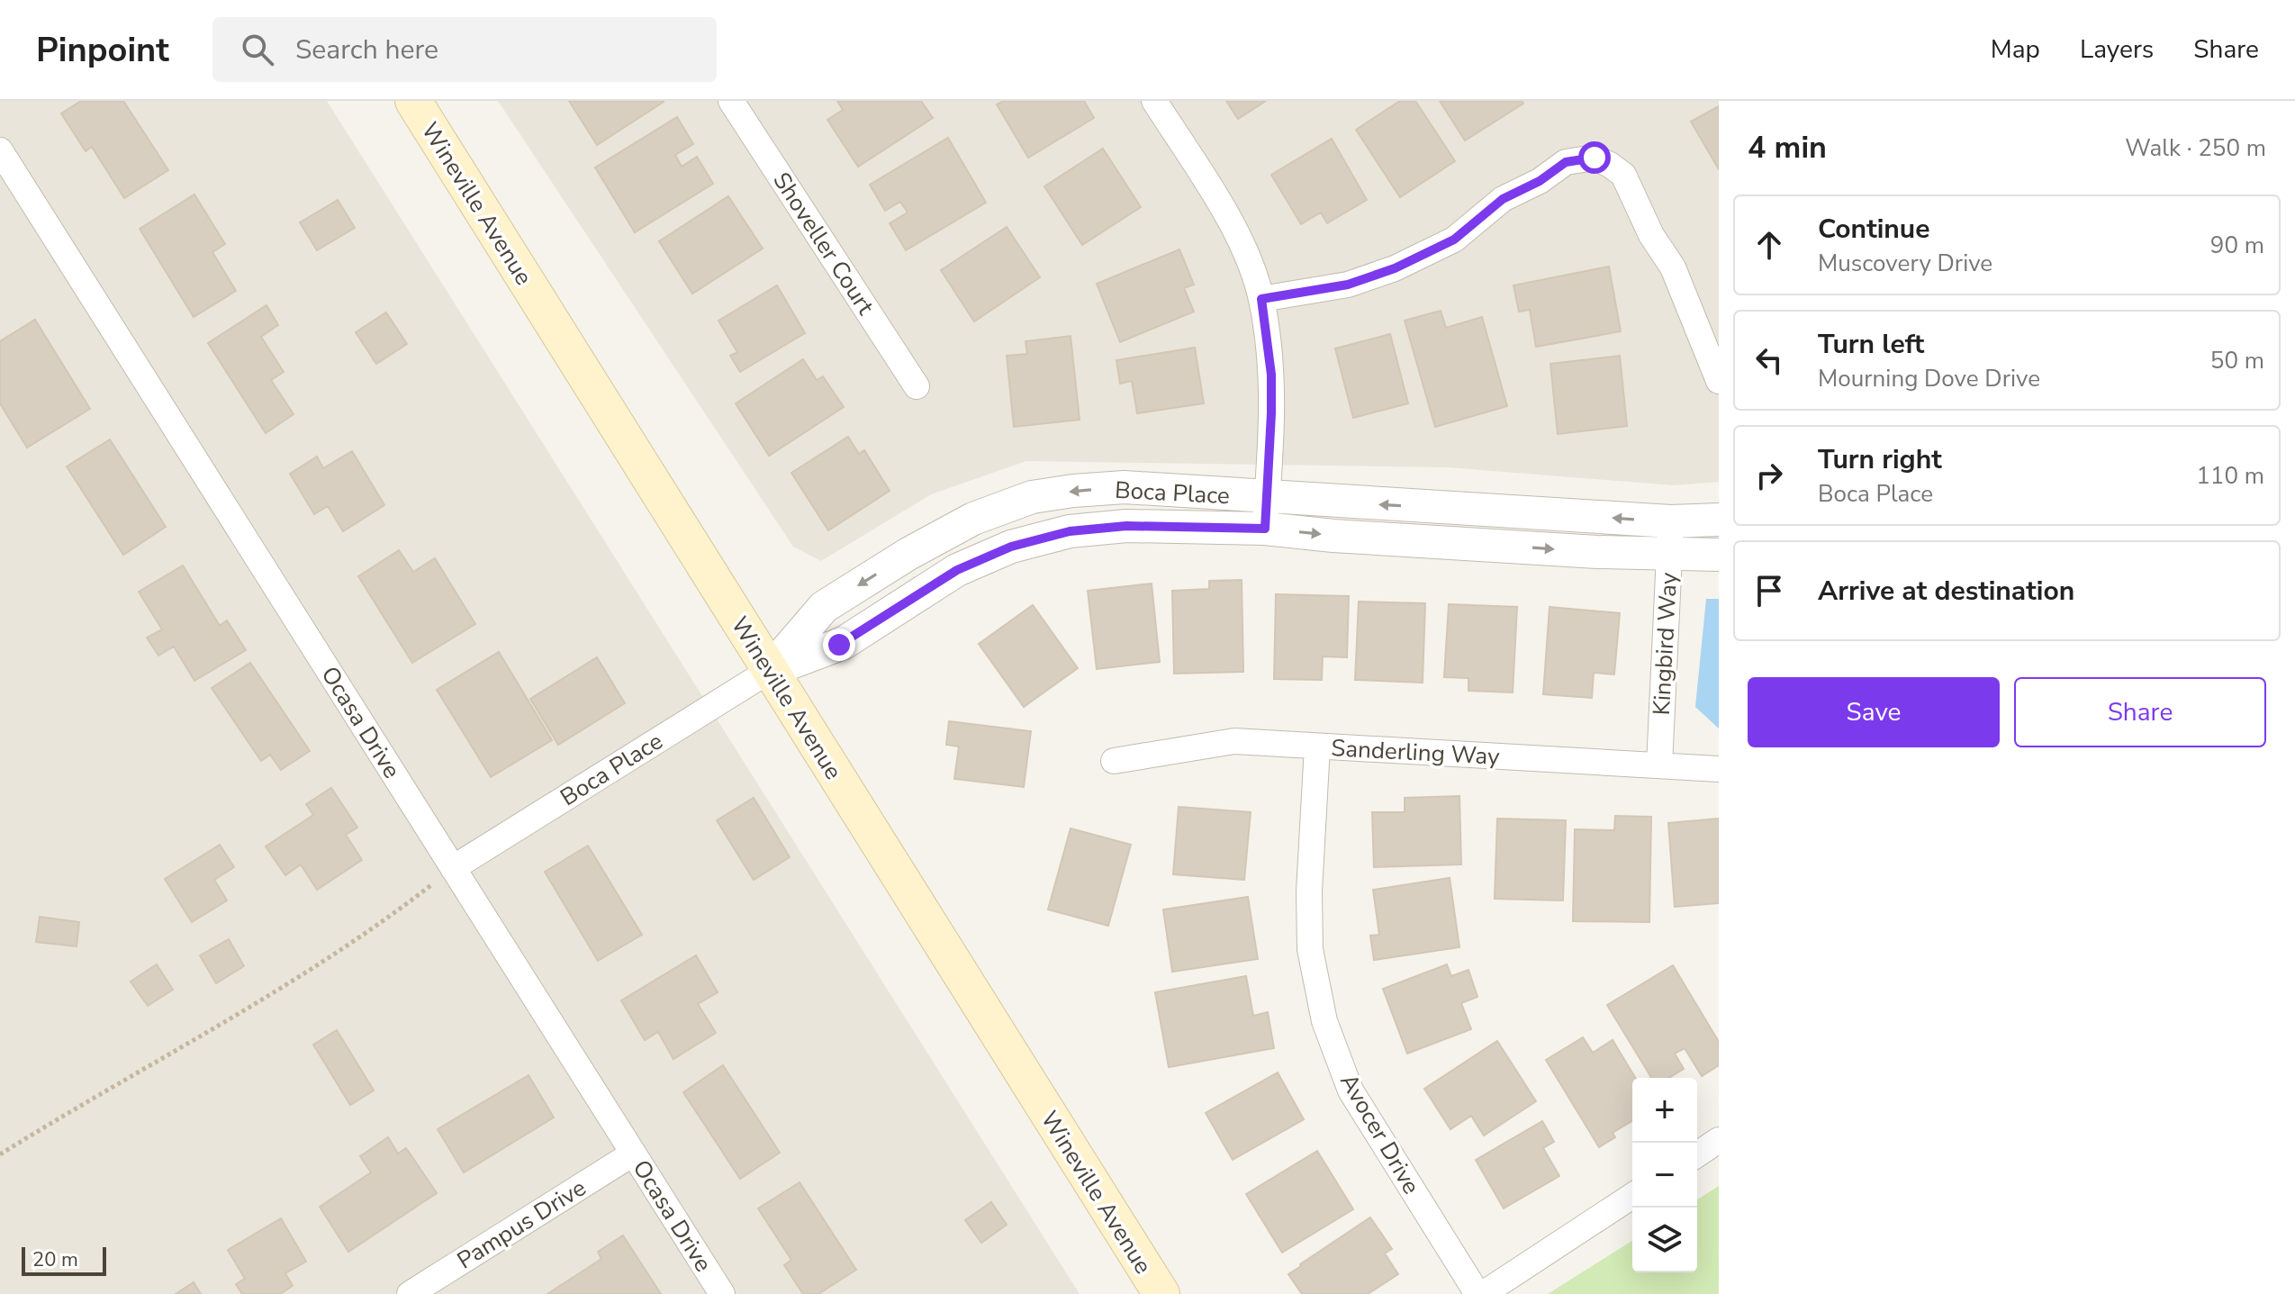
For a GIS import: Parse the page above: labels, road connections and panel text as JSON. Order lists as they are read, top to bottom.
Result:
{
  "streets": {
    "main road": ["Wineville Avenue"],
    "street": [
      "Shoveller Court",
      "Boca Place",
      "Kingbird Way",
      "Ocasa Drive",
      "Sanderling Way",
      "Avocer Drive",
      "Pampus Drive"
    ]
  },
  "crossings": [
    ["Wineville Avenue", "Boca Place"],
    ["Boca Place", "Kingbird Way"],
    ["Boca Place", "Ocasa Drive"],
    ["Kingbird Way", "Sanderling Way"],
    ["Ocasa Drive", "Pampus Drive"],
    ["Sanderling Way", "Avocer Drive"]
  ],
  "scale_bar": "20 m",
  "page": {
    "header": "Pinpoint",
    "search": "Search here",
    "nav": ["Map", "Layers", "Share"],
    "heading": ["4 min", "Walk · 250 m"],
    "list": [
      ["Continue", "Muscovery Drive", "90 m"],
      ["Turn left", "Mourning Dove Drive", "50 m"],
      ["Turn right", "Boca Place", "110 m"],
      "Arrive at destination"
    ],
    "buttons": ["Save", "Share"],
    "map_buttons": ["+", "−"],
    "scale": "20 m"
  }
}
